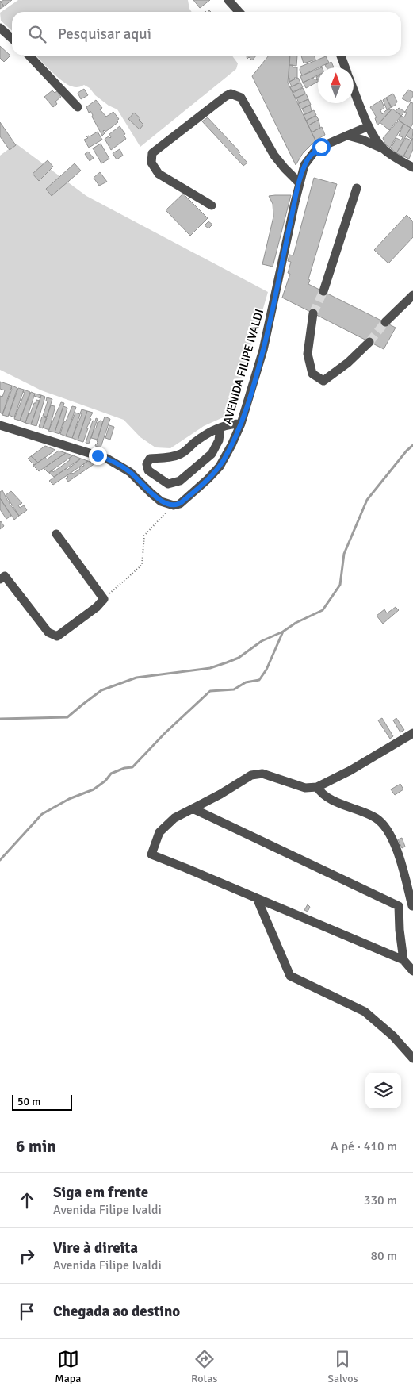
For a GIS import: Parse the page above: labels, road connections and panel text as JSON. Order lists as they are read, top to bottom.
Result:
{
  "streets": {
    "street": ["AVENIDA FILIPE IVALDI"]
  },
  "scale_bar": "50 m",
  "north": "top",
  "page": {
    "search": "Pesquisar aqui",
    "scale": "50 m",
    "heading": ["6 min", "A pé · 410 m"],
    "list": [
      ["Siga em frente", "Avenida Filipe Ivaldi", "330 m"],
      ["Vire à direita", "Avenida Filipe Ivaldi", "80 m"],
      "Chegada ao destino"
    ],
    "nav": ["Mapa", "Rotas", "Salvos"]
  }
}
